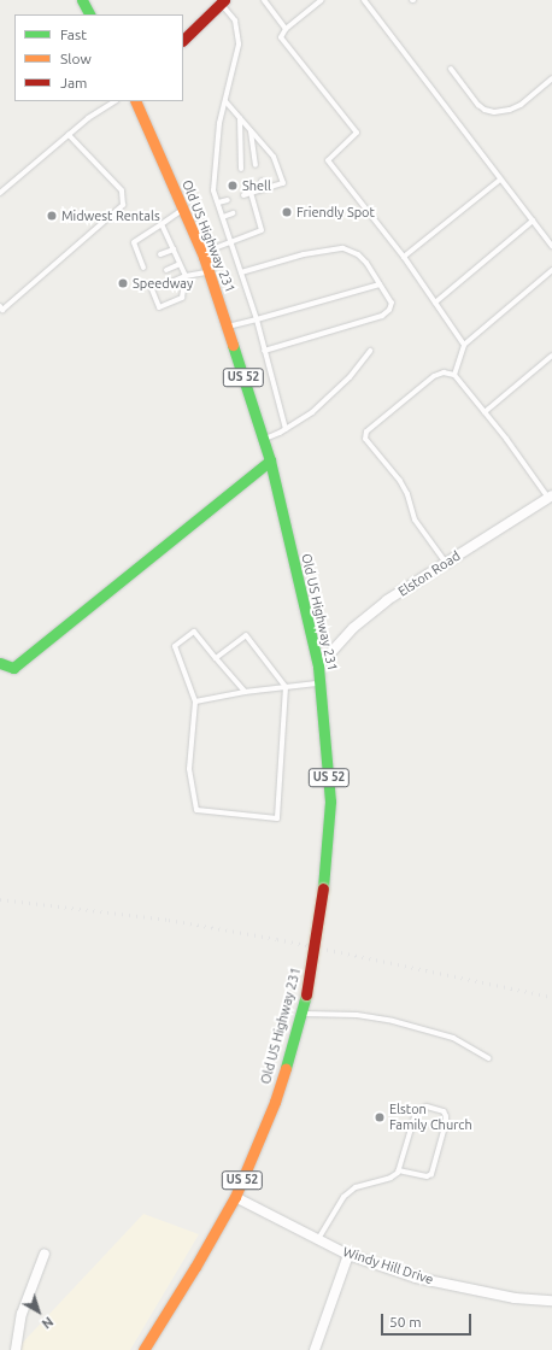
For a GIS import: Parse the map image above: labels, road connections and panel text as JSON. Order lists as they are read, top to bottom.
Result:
{
  "streets": {
    "main road": ["Old US Highway 231", "US 52"],
    "street": ["Elston Road", "Windy Hill Drive"]
  },
  "crossings": [
    ["Old US Highway 231", "Elston Road"],
    ["Old US Highway 231", "Windy Hill Drive"]
  ],
  "places": [
    "Shell",
    "Friendly Spot",
    "Midwest Rentals",
    "Speedway",
    "Elston Family Church"
  ],
  "legend": ["Fast", "Slow", "Jam"],
  "scale_bar": "50 m",
  "north": "bottom right"
}
